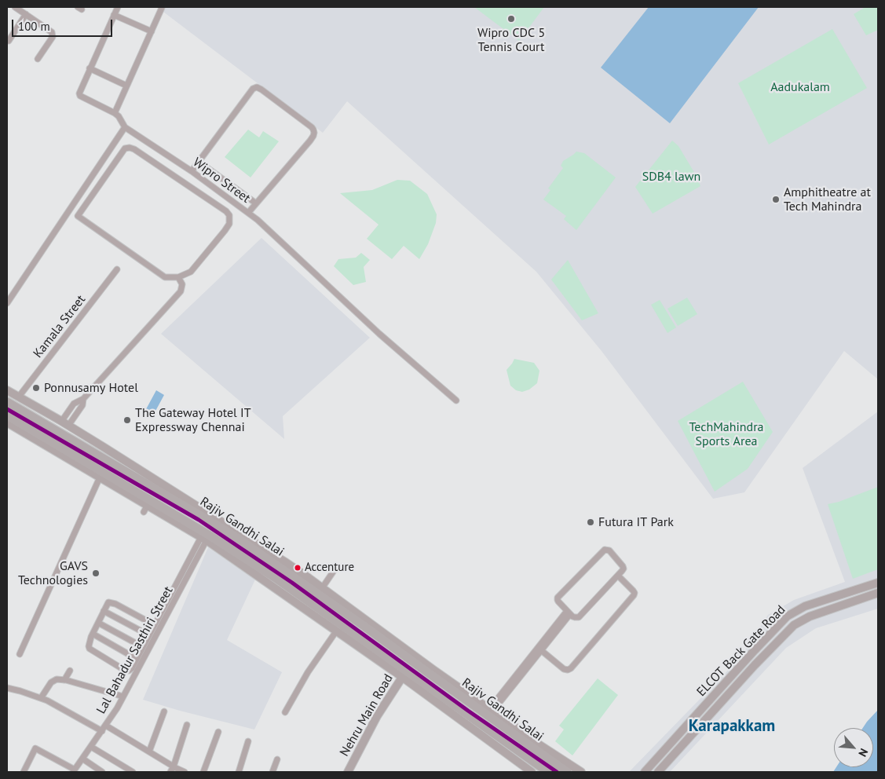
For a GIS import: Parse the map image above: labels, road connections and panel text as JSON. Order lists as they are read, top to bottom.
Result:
{
  "streets": {
    "main road": ["Rajiv Gandhi Salai"],
    "street": [
      "Wipro Street",
      "Kamala Street",
      "Lal Bahadur Sasthiri Street",
      "ELCOT Back Gate Road",
      "Nehru Main Road"
    ]
  },
  "crossings": [
    ["Rajiv Gandhi Salai", "Lal Bahadur Sasthiri Street"],
    ["Rajiv Gandhi Salai", "Nehru Main Road"]
  ],
  "districts": ["Karapakkam"],
  "parks": ["Aadukalam", "SDB4 lawn", "TechMahindra Sports Area"],
  "places": [
    "Wipro CDC 5 Tennis Court",
    "Amphitheatre at Tech Mahindra",
    "Ponnusamy Hotel",
    "The Gateway Hotel IT Expressway Chennai",
    "Futura IT Park",
    "Accenture",
    "GAVS Technologies"
  ],
  "scale_bar": "100 m",
  "north": "bottom right"
}
